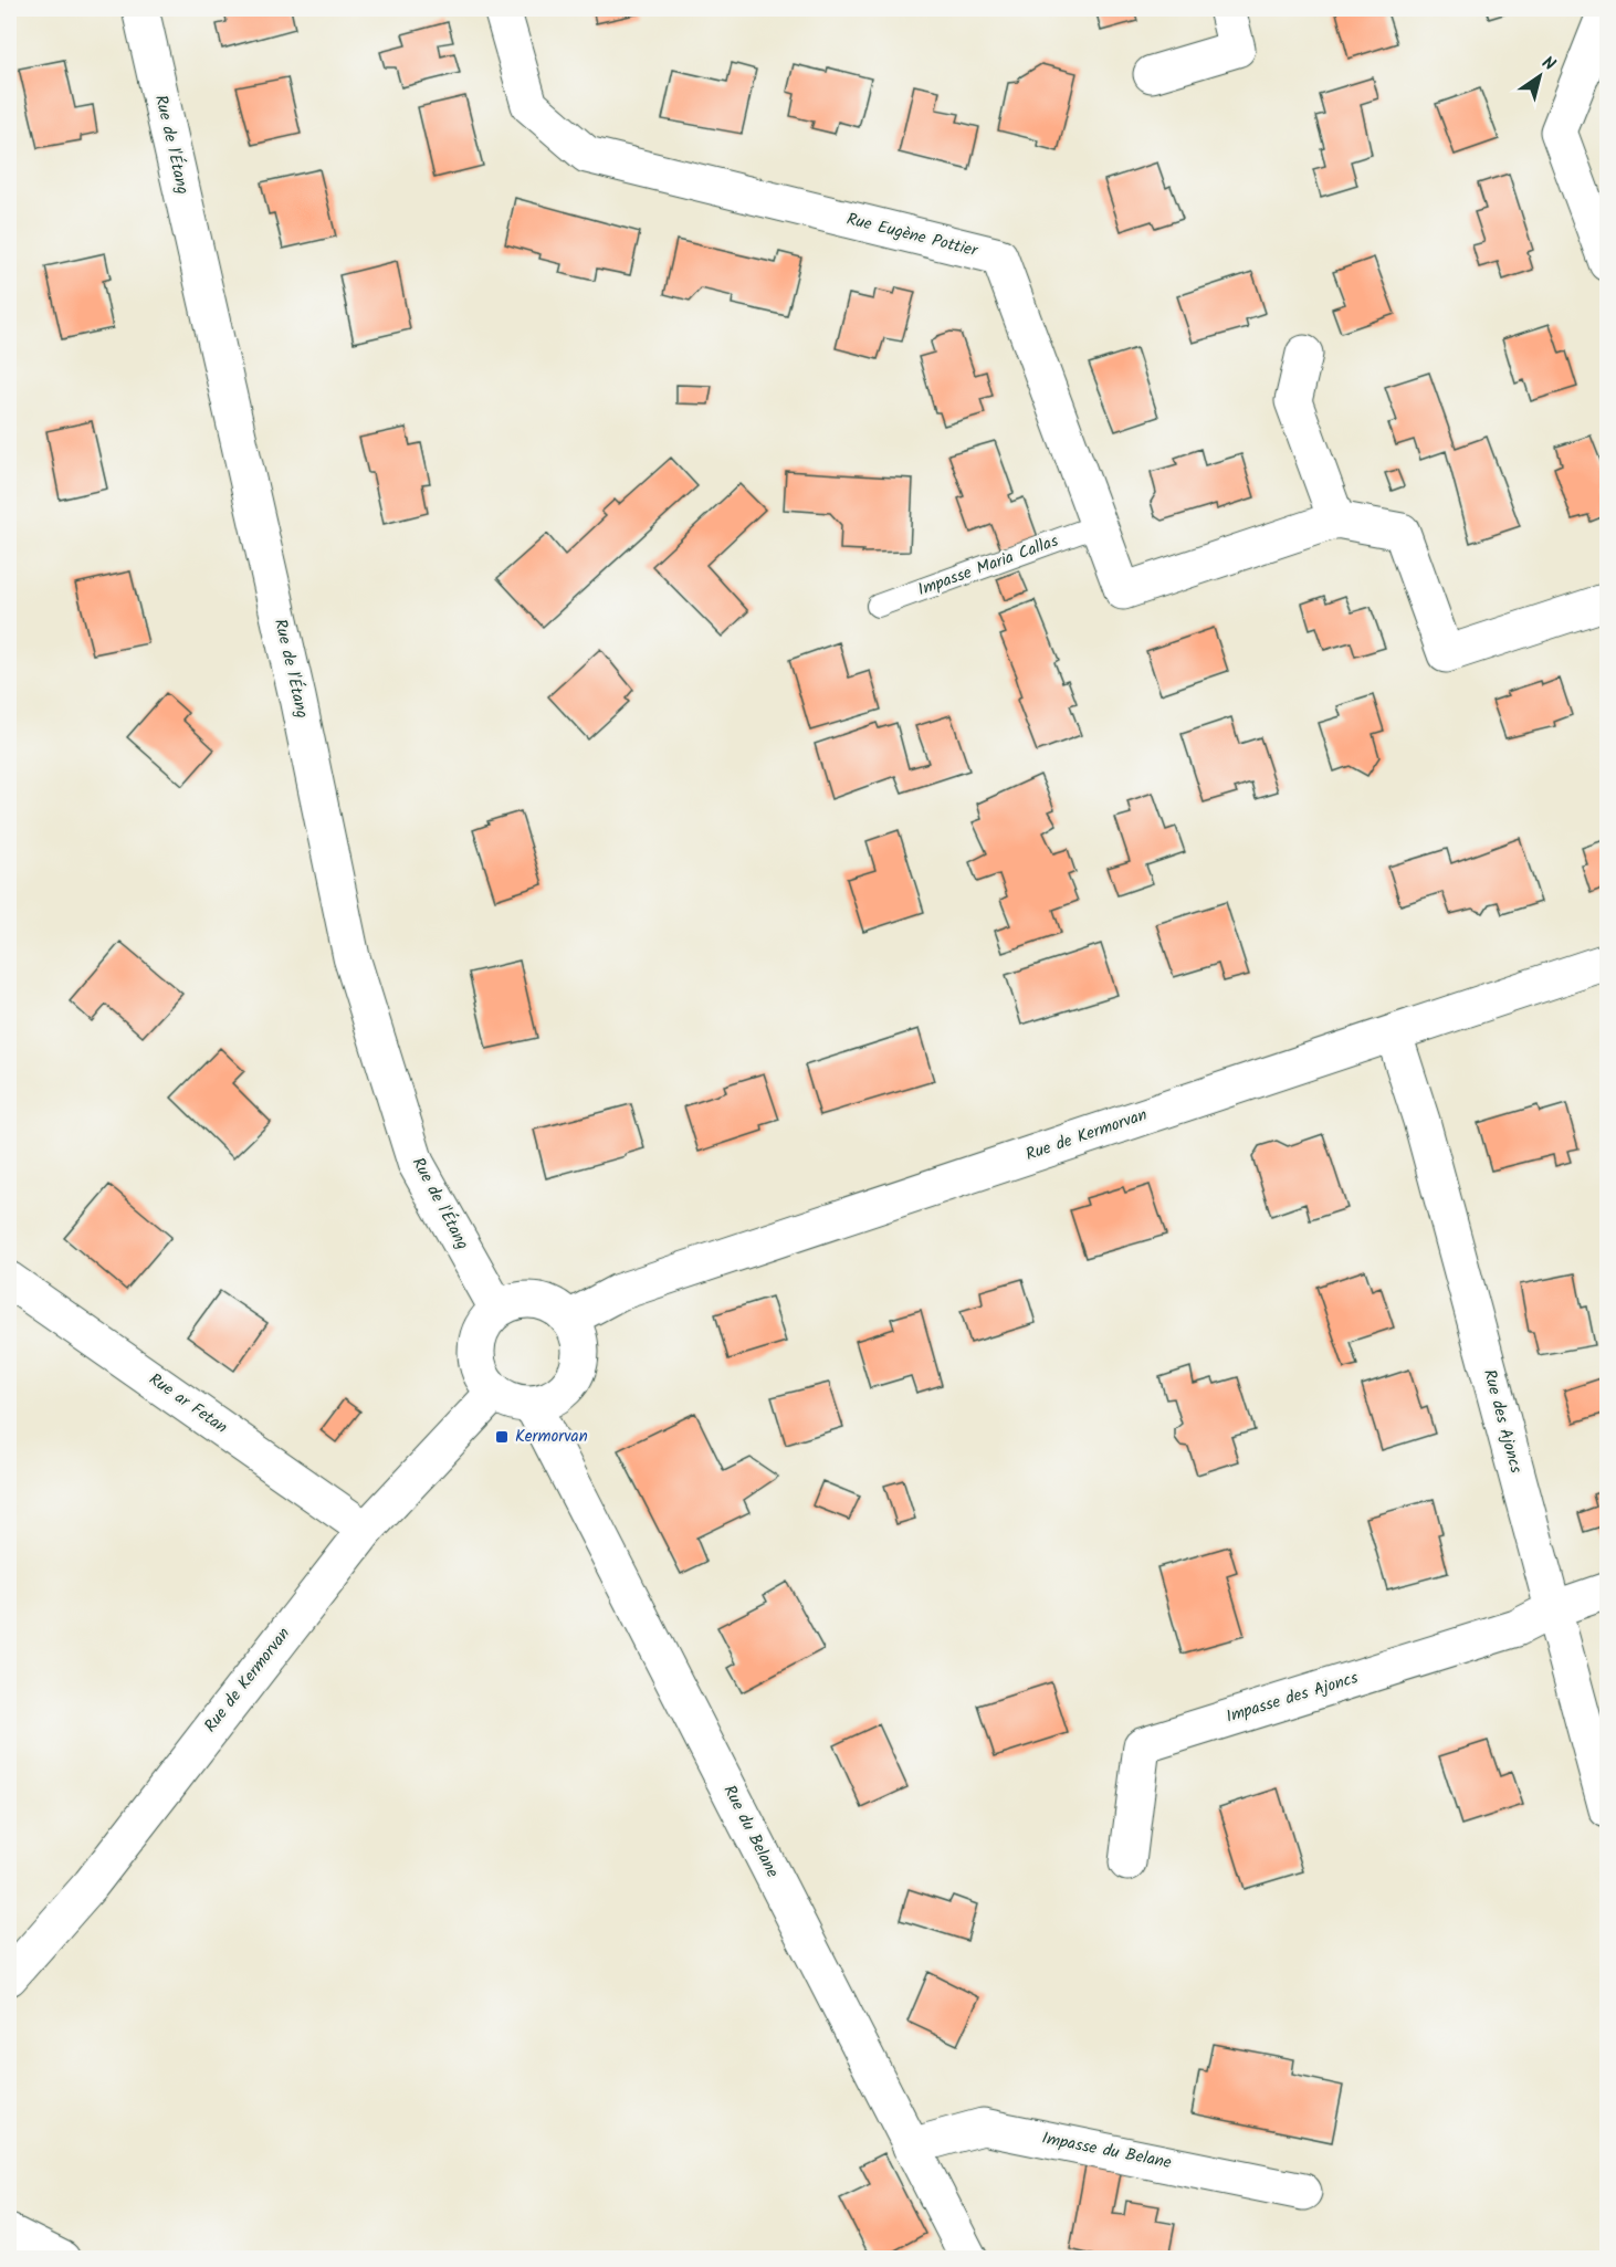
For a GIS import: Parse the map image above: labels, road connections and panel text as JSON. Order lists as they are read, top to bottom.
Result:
{
  "streets": {
    "street": [
      "Rue de l'Étang",
      "Rue Eugène Pottier",
      "Rue de Kermorvan",
      "Rue ar Fetan",
      "Rue des Ajoncs",
      "Impasse des Ajoncs",
      "Rue du Belane",
      "Impasse du Belane"
    ],
    "lane": ["Impasse Maria Callas"]
  },
  "crossings": [
    ["Rue de l'Étang", "Rue de Kermorvan"],
    ["Rue de l'Étang", "Rue du Belane"],
    ["Rue Eugène Pottier", "Impasse Maria Callas"],
    ["Rue de Kermorvan", "Rue ar Fetan"],
    ["Rue de Kermorvan", "Rue des Ajoncs"],
    ["Rue de Kermorvan", "Rue du Belane"],
    ["Rue des Ajoncs", "Impasse des Ajoncs"],
    ["Rue du Belane", "Impasse du Belane"]
  ],
  "places": {
    "transit": ["Kermorvan"]
  },
  "north": "top right"
}
